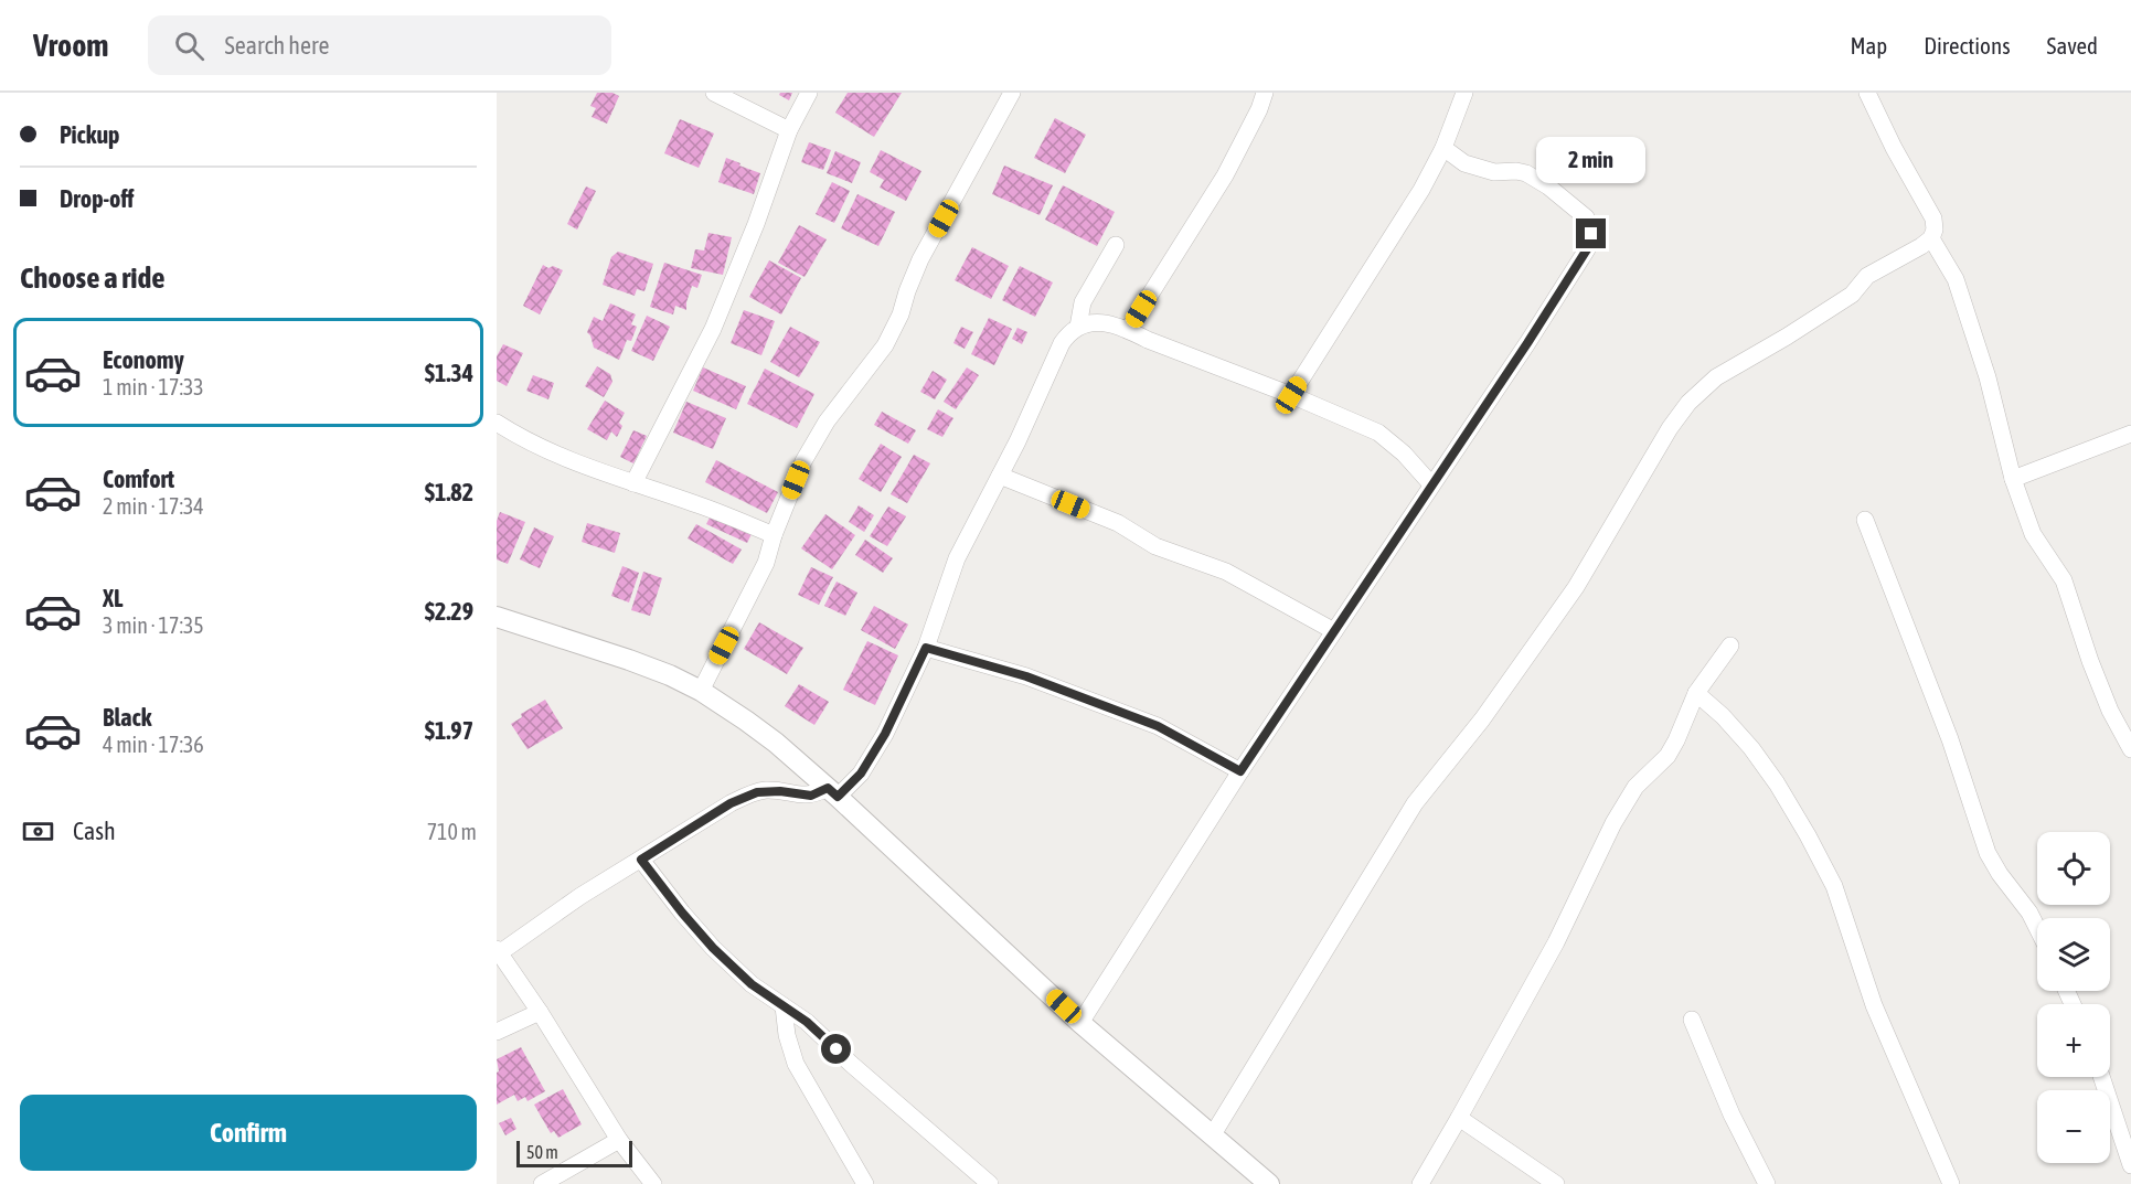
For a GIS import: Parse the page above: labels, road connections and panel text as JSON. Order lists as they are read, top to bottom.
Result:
{
  "scale_bar": "50 m",
  "page": {
    "header": "Vroom",
    "search": "Search here",
    "nav": ["Map", "Directions", "Saved"],
    "banner": ["Pickup", "Drop-off"],
    "bubble": "2 min",
    "heading": "Choose a ride",
    "list": [
      {
        "name": "Economy",
        "note": "1 min · 17:33",
        "value": "$1.34"
      },
      {
        "name": "Comfort",
        "note": "2 min · 17:34",
        "value": "$1.82"
      },
      {
        "name": "XL",
        "note": "3 min · 17:35",
        "value": "$2.29"
      },
      {
        "name": "Black",
        "note": "4 min · 17:36",
        "value": "$1.97"
      }
    ],
    "pay": ["Cash", "710 m"],
    "map_buttons": ["+", "−"],
    "buttons": "Confirm",
    "scale": "50 m"
  }
}
